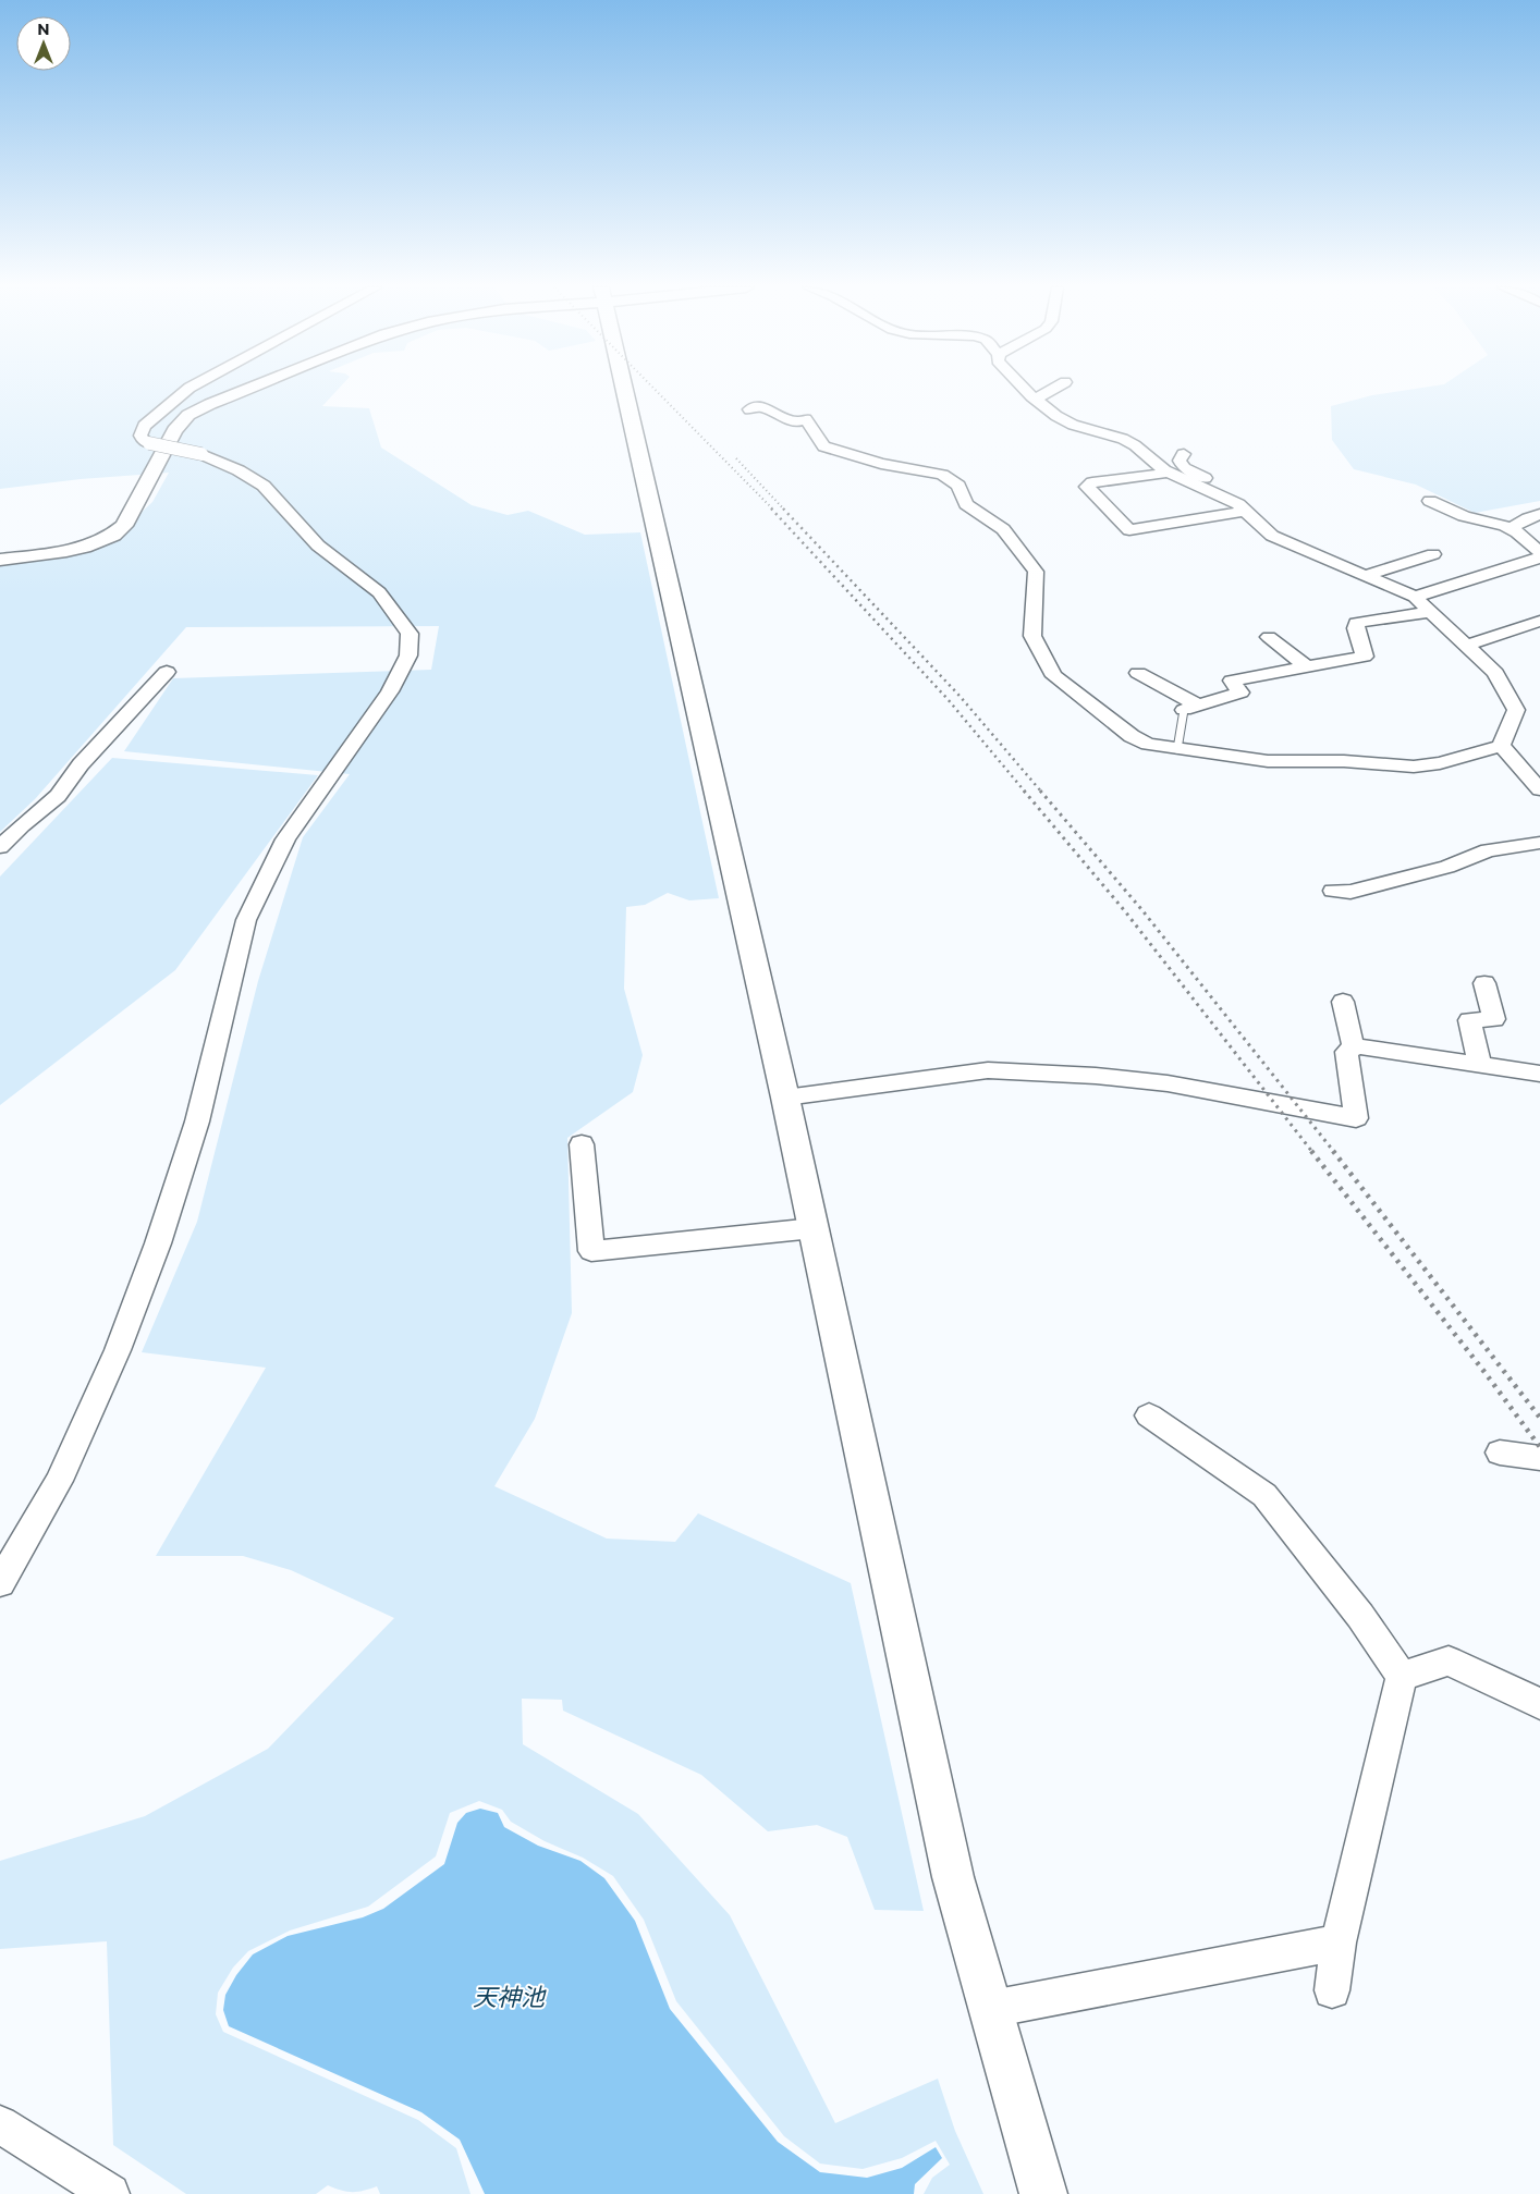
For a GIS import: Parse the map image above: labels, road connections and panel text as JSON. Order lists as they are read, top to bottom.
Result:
{
  "water": ["天神池"],
  "north": "top"
}
